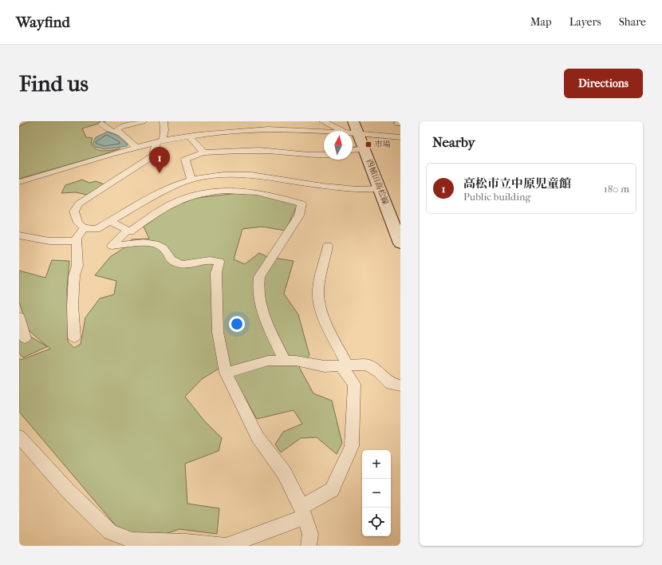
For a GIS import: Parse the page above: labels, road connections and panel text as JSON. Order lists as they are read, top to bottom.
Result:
{
  "streets": {
    "main road": ["西植田高松線"]
  },
  "places": {
    "transit": ["市場"]
  },
  "north": "top",
  "page": {
    "header": "Wayfind",
    "nav": ["Map", "Layers", "Share"],
    "buttons": "Directions",
    "title": "Find us",
    "heading": "Nearby",
    "pins": "1",
    "list": [
      {
        "mark": "1",
        "name": "高松市立中原児童館",
        "note": "Public building",
        "value": "180 m"
      }
    ],
    "map_buttons": ["+", "−"]
  }
}
